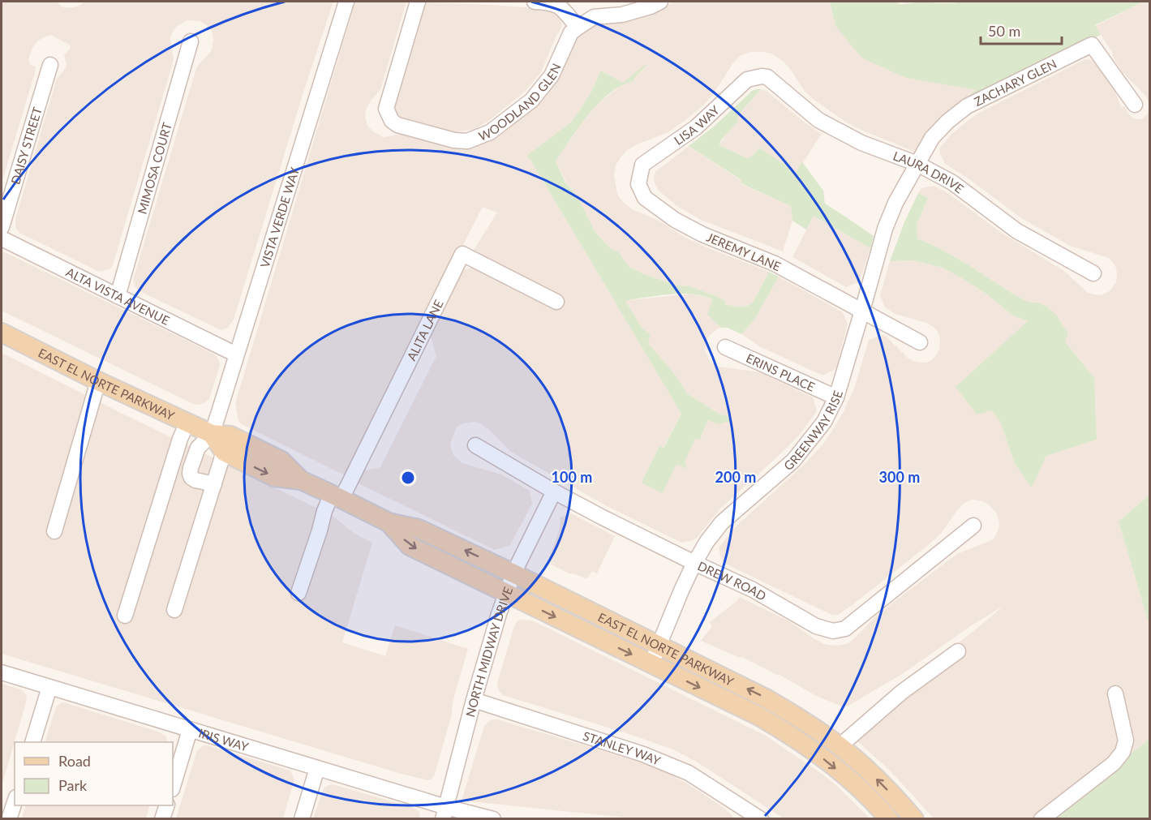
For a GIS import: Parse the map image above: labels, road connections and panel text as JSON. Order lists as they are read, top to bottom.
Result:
{
  "streets": {
    "main road": ["EAST EL NORTE PARKWAY"],
    "street": [
      "ZACHARY GLEN",
      "WOODLAND GLEN",
      "LISA WAY",
      "DAISY STREET",
      "MIMOSA COURT",
      "LAURA DRIVE",
      "VISTA VERDE WAY",
      "JEREMY LANE",
      "ALTA VISTA AVENUE",
      "ALITA LANE",
      "ERINS PLACE",
      "GREENWAY RISE",
      "DREW ROAD",
      "NORTH MIDWAY DRIVE",
      "IRIS WAY",
      "STANLEY WAY"
    ]
  },
  "crossings": [
    ["ZACHARY GLEN", "LAURA DRIVE"],
    ["ZACHARY GLEN", "GREENWAY RISE"],
    ["LISA WAY", "LAURA DRIVE"],
    ["LISA WAY", "JEREMY LANE"],
    ["MIMOSA COURT", "ALTA VISTA AVENUE"],
    ["LAURA DRIVE", "GREENWAY RISE"],
    ["VISTA VERDE WAY", "ALTA VISTA AVENUE"],
    ["VISTA VERDE WAY", "EAST EL NORTE PARKWAY"],
    ["JEREMY LANE", "GREENWAY RISE"],
    ["ALITA LANE", "EAST EL NORTE PARKWAY"],
    ["ERINS PLACE", "GREENWAY RISE"],
    ["EAST EL NORTE PARKWAY", "GREENWAY RISE"],
    ["EAST EL NORTE PARKWAY", "NORTH MIDWAY DRIVE"],
    ["GREENWAY RISE", "DREW ROAD"],
    ["DREW ROAD", "NORTH MIDWAY DRIVE"],
    ["NORTH MIDWAY DRIVE", "IRIS WAY"],
    ["NORTH MIDWAY DRIVE", "STANLEY WAY"]
  ],
  "legend": ["Road", "Park"],
  "scale_bar": "50 m",
  "rings": ["100 m", "200 m", "300 m"]
}
